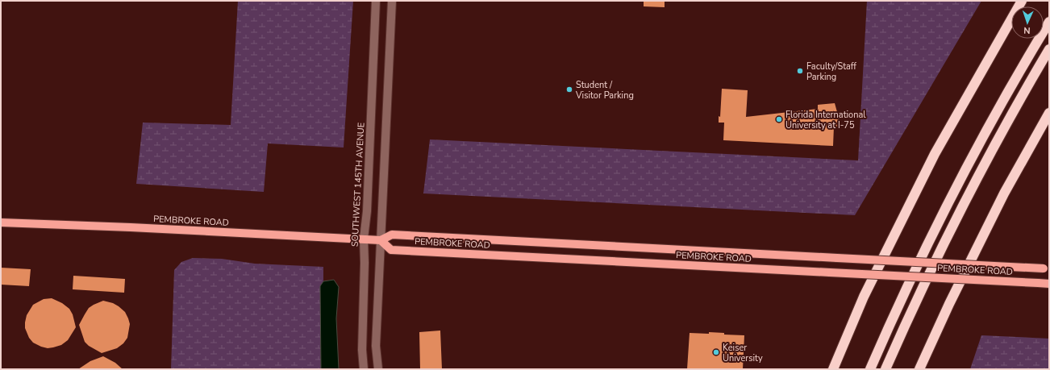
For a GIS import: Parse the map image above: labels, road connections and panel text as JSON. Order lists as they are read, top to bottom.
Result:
{
  "streets": {
    "main road": ["PEMBROKE ROAD"],
    "street": ["SOUTHWEST 145TH AVENUE"]
  },
  "crossings": [
    ["SOUTHWEST 145TH AVENUE", "PEMBROKE ROAD"]
  ],
  "places": [
    "Faculty/Staff Parking",
    "Student / Visitor Parking",
    "Florida International University at I-75",
    "Keiser University"
  ],
  "north": "bottom"
}
